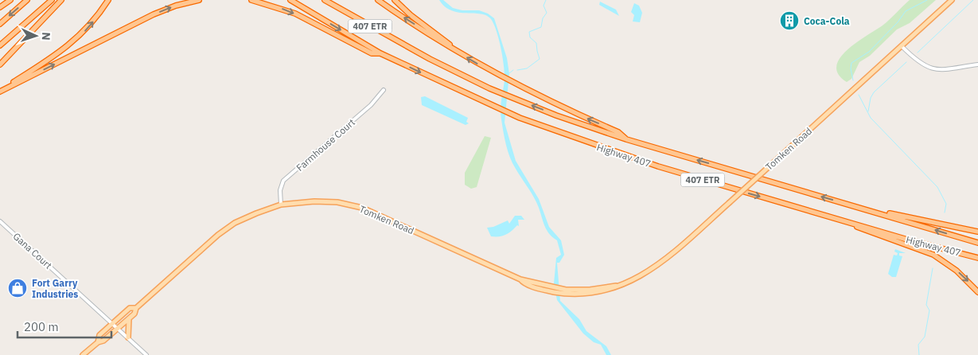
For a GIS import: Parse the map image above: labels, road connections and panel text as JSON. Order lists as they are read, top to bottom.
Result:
{
  "streets": {
    "highway": ["407 ETR", "Highway 407"],
    "main road": ["Tomken Road"],
    "street": ["Farmhouse Court", "Gana Court"]
  },
  "crossings": [
    ["Farmhouse Court", "Tomken Road"],
    ["Tomken Road", "Gana Court"]
  ],
  "places": {
    "building": ["Coca-Cola"],
    "shop": ["Fort Garry Industries"]
  },
  "scale_bar": "200 m",
  "north": "right"
}
